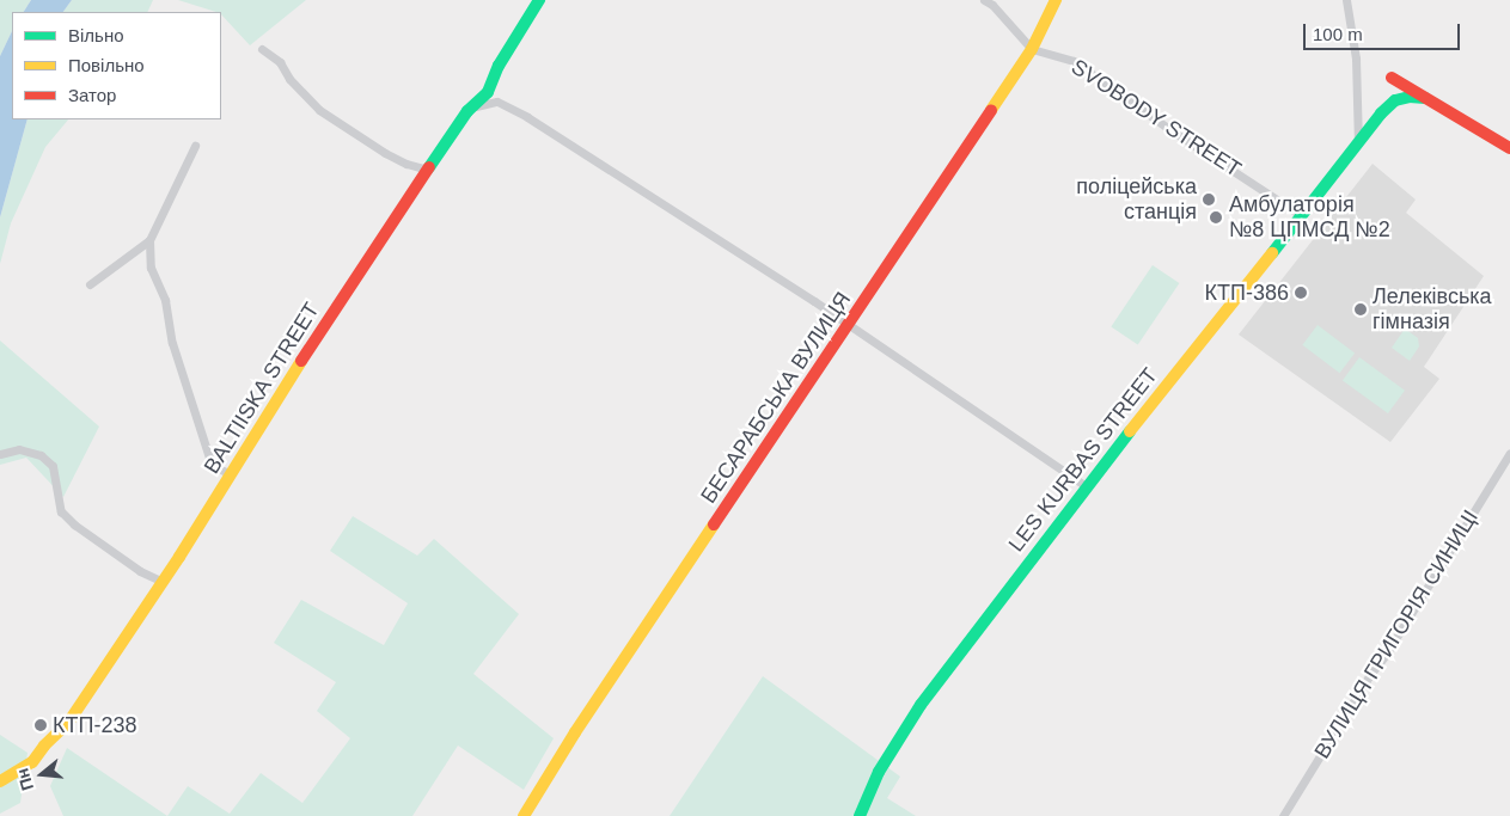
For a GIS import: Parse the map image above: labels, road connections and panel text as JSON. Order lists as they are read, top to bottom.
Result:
{
  "streets": {
    "street": [
      "SVOBODY STREET",
      "BALTIISKA STREET",
      "БЕСАРАБСЬКА ВУЛИЦЯ",
      "LES KURBAS STREET",
      "ВУЛИЦЯ ГРИГОРІЯ СИНИЦІ"
    ]
  },
  "crossings": [
    ["SVOBODY STREET", "БЕСАРАБСЬКА ВУЛИЦЯ"],
    ["SVOBODY STREET", "LES KURBAS STREET"]
  ],
  "places": [
    "поліцейська станція",
    "Амбулаторія №8 ЦПМСД №2",
    "КТП-386",
    "Лелеківська гімназія",
    "КТП-238"
  ],
  "legend": ["Вільно", "Повільно", "Затор"],
  "scale_bar": "100 m",
  "north": "left"
}
